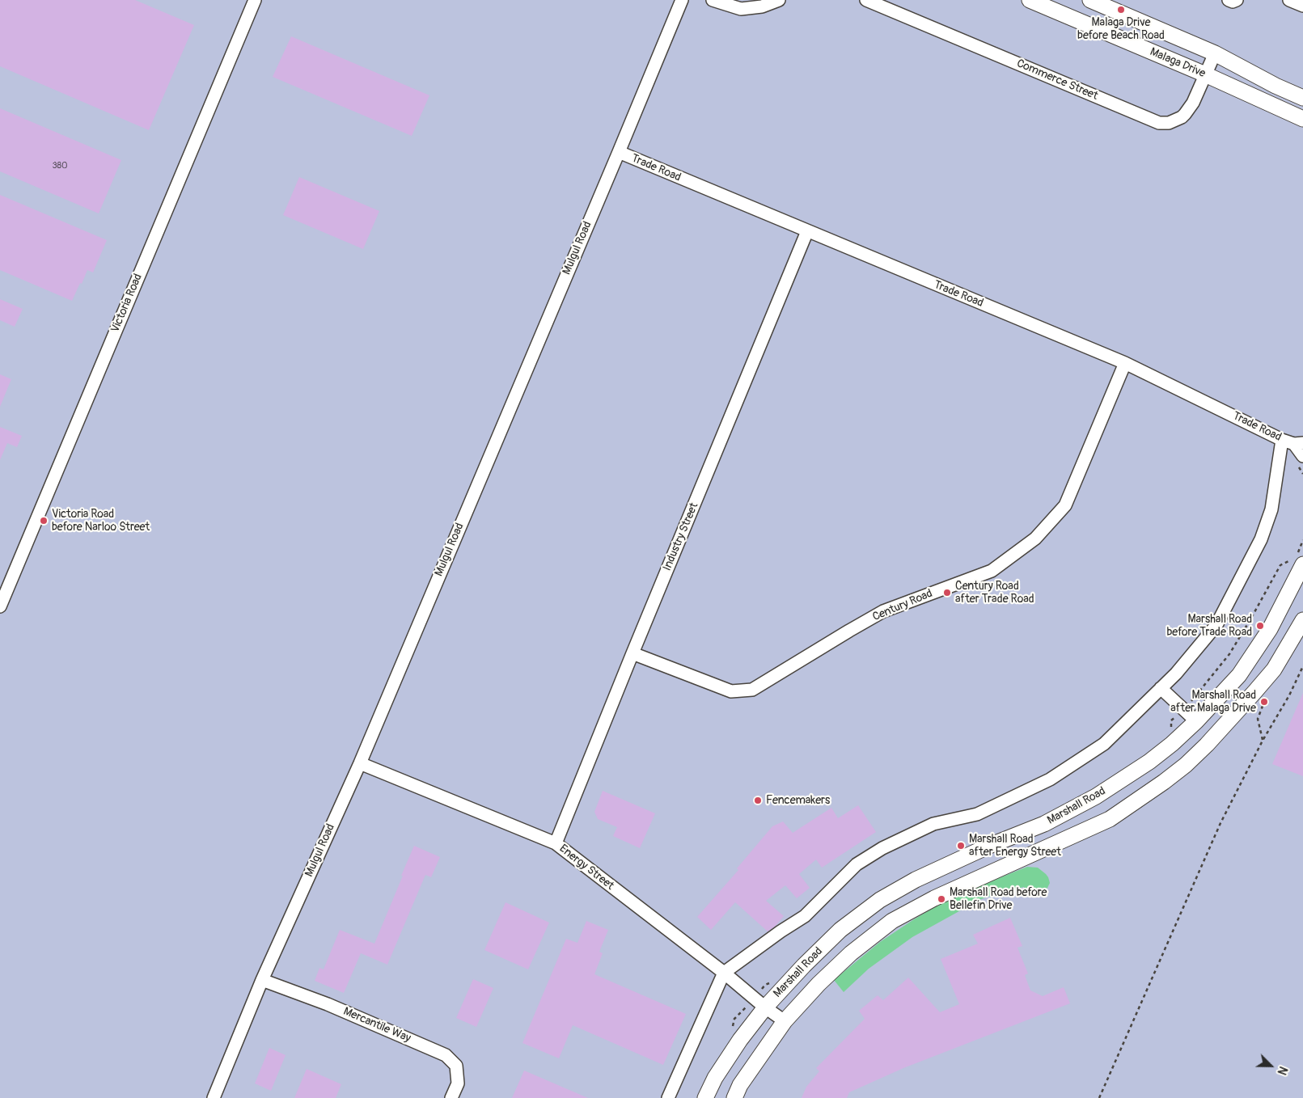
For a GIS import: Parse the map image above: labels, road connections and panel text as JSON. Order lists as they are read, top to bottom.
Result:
{
  "streets": {
    "main road": ["Malaga Drive", "Marshall Road"],
    "street": [
      "Commerce Street",
      "Trade Road",
      "Mulgul Road",
      "Victoria Road",
      "Industry Street",
      "Century Road",
      "Energy Street",
      "Mercantile Way"
    ]
  },
  "crossings": [
    ["Malaga Drive", "Commerce Street"],
    ["Trade Road", "Mulgul Road"],
    ["Trade Road", "Industry Street"],
    ["Trade Road", "Century Road"],
    ["Mulgul Road", "Energy Street"],
    ["Mulgul Road", "Mercantile Way"],
    ["Industry Street", "Century Road"],
    ["Industry Street", "Energy Street"],
    ["Marshall Road", "Energy Street"]
  ],
  "places": [
    "Malaga Drive before Beach Road",
    "Victoria Road before Narloo Street",
    "Century Road after Trade Road",
    "Marshall Road before Trade Road",
    "Marshall Road after Malaga Drive",
    "Fencemakers",
    "Marshall Road after Energy Street",
    "Marshall Road before Bellefin Drive"
  ],
  "house_numbers": ["380"],
  "north": "bottom right"
}
